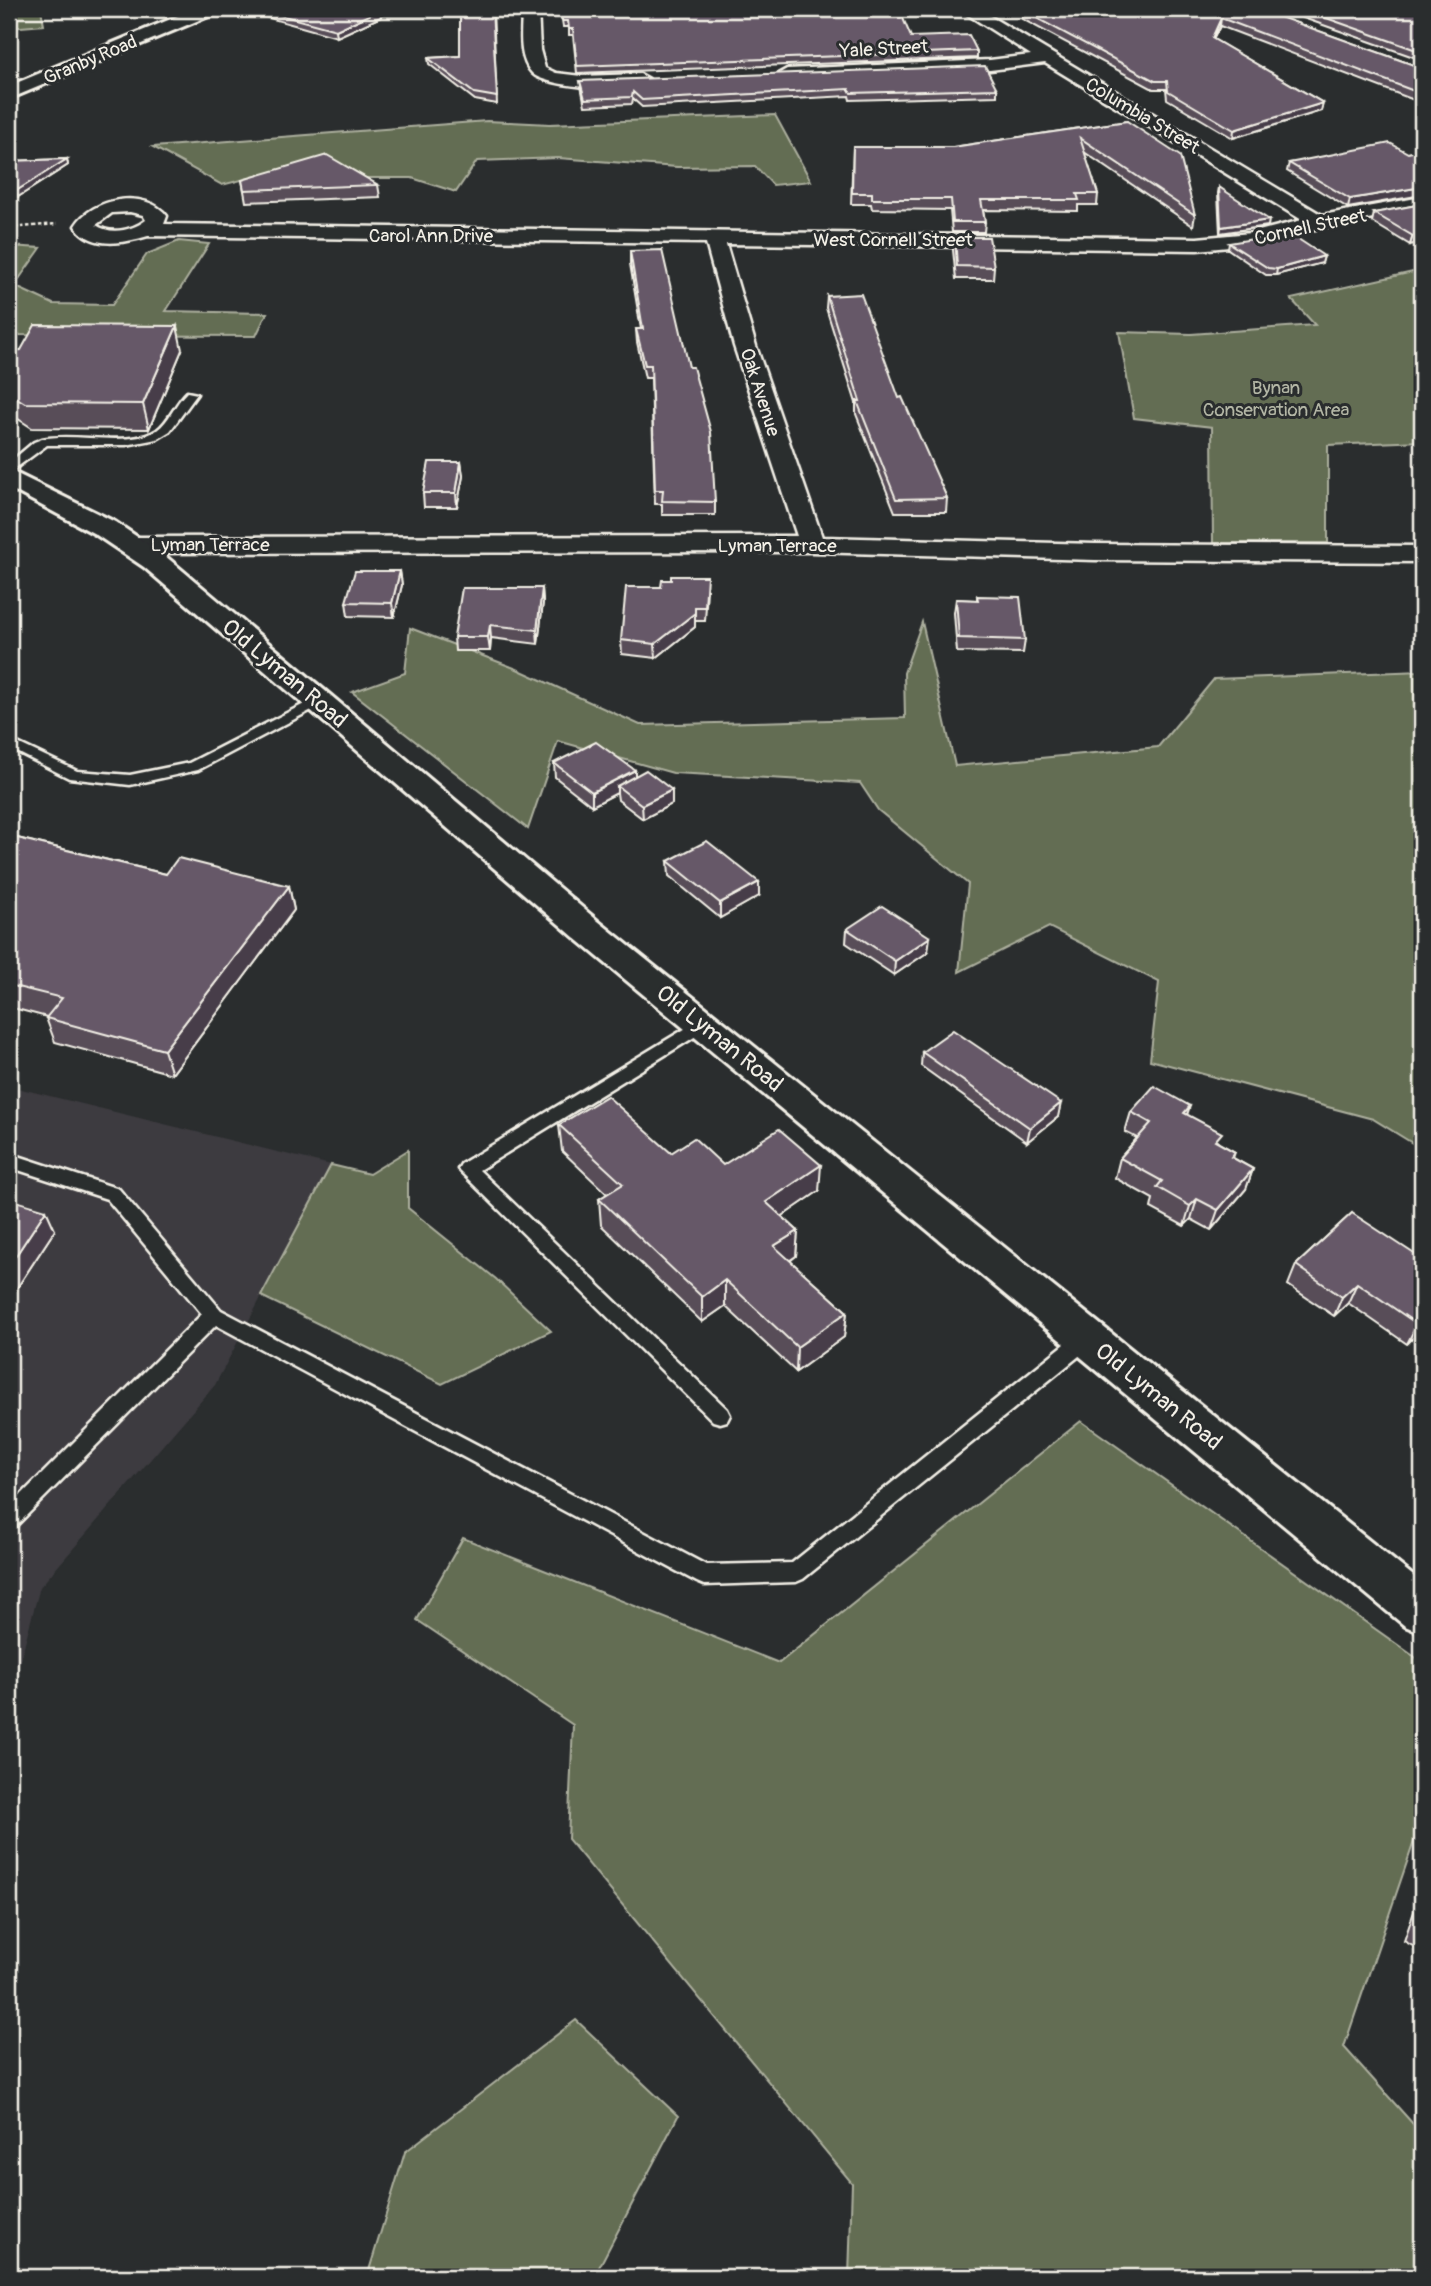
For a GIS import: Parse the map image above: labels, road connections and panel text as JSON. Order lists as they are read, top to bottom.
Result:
{
  "streets": {
    "main road": ["Granby Road", "Old Lyman Road"],
    "street": [
      "Yale Street",
      "Columbia Street",
      "Cornell Street",
      "Carol Ann Drive",
      "West Cornell Street",
      "Oak Avenue",
      "Lyman Terrace"
    ]
  },
  "crossings": [
    ["Yale Street", "Columbia Street"],
    ["Columbia Street", "Cornell Street"],
    ["Cornell Street", "West Cornell Street"],
    ["Carol Ann Drive", "West Cornell Street"],
    ["Carol Ann Drive", "Oak Avenue"],
    ["West Cornell Street", "Oak Avenue"],
    ["Oak Avenue", "Lyman Terrace"],
    ["Lyman Terrace", "Old Lyman Road"]
  ],
  "parks": ["Bynan Conservation Area"]
}
